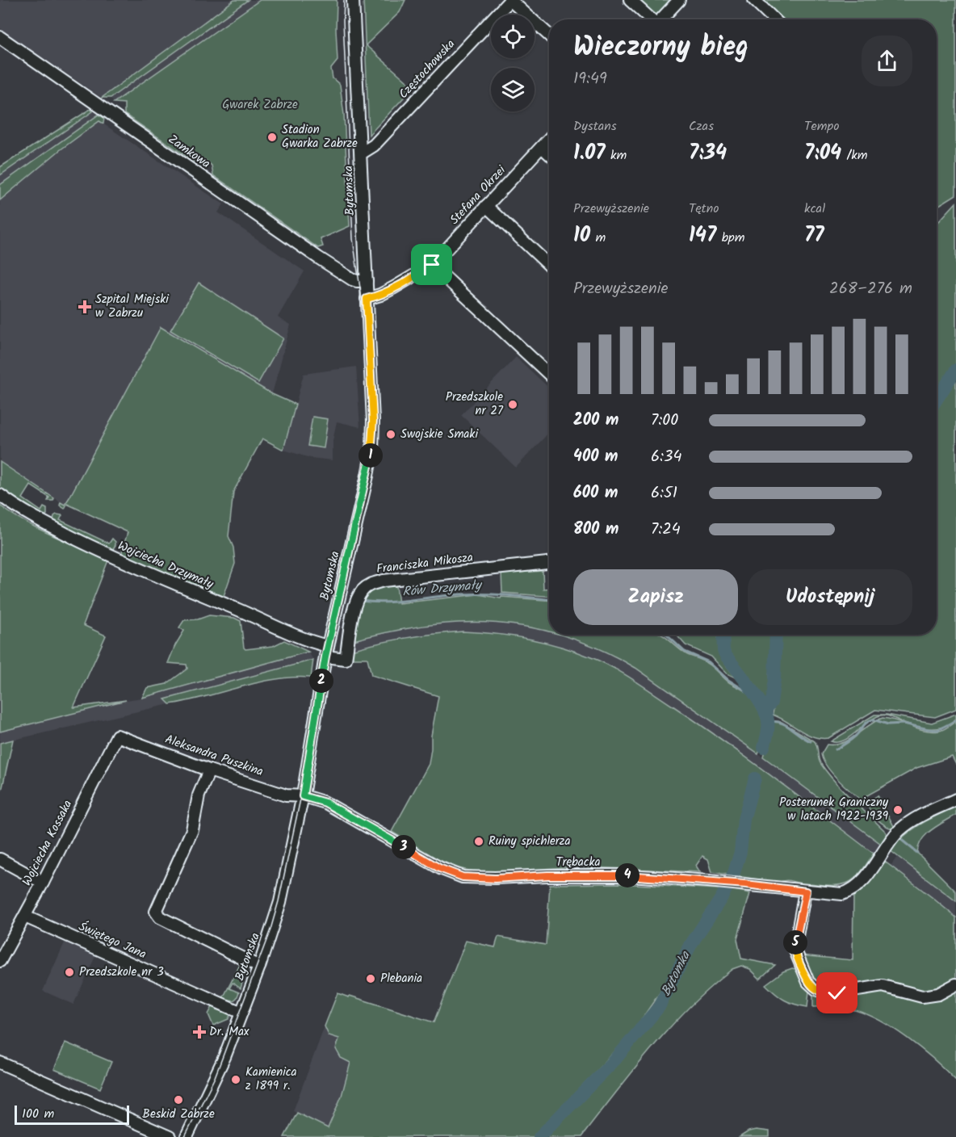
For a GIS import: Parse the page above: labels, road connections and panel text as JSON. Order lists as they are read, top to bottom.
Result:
{
  "streets": {
    "street": [
      "Częstochowska",
      "Zamkowa",
      "Bytomska",
      "Stefana Okrzei",
      "Franciszka Mikosza",
      "Wojciecha Drzymały",
      "Aleksandra Puszkina",
      "Wojciecha Kossaka",
      "Trębacka",
      "Świętego Jana"
    ]
  },
  "crossings": [
    ["Częstochowska", "Bytomska"],
    ["Zamkowa", "Bytomska"],
    ["Bytomska", "Stefana Okrzei"],
    ["Bytomska", "Franciszka Mikosza"],
    ["Bytomska", "Wojciecha Drzymały"],
    ["Bytomska", "Aleksandra Puszkina"],
    ["Bytomska", "Trębacka"],
    ["Bytomska", "Świętego Jana"],
    ["Franciszka Mikosza", "Wojciecha Drzymały"],
    ["Aleksandra Puszkina", "Wojciecha Kossaka"],
    ["Aleksandra Puszkina", "Trębacka"],
    ["Wojciecha Kossaka", "Świętego Jana"]
  ],
  "water": ["Rów Drzymały", "Bytomka"],
  "parks": ["Gwarek Zabrze"],
  "places": {
    "other": [
      "Stadion Gwarka Zabrze",
      "Przedszkole nr 27",
      "Swojskie Smaki",
      "Posterunek Graniczny w latach 1922-1939",
      "Ruiny spichlerza",
      "Przedszkole nr 3",
      "Plebania",
      "Kamienica z 1899 r.",
      "Beskid Zabrze"
    ],
    "health": ["Szpital Miejski w Zabrzu", "Dr. Max"]
  },
  "scale_bar": "100 m",
  "page": {
    "heading": ["Wieczorny bieg", "19:49"],
    "stats": [
      ["Dystans", "1.07 km"],
      ["Czas", "7:34"],
      ["Tempo", "7:04 /km"],
      ["Przewyższenie", "10 m"],
      ["Tętno", "147 bpm"],
      ["kcal", "77"]
    ],
    "chart": ["Przewyższenie", "268–276 m"],
    "list": [
      {
        "name": "200 m",
        "note": "7:00"
      },
      {
        "name": "400 m",
        "note": "6:34"
      },
      {
        "name": "600 m",
        "note": "6:51"
      },
      {
        "name": "800 m",
        "note": "7:24"
      }
    ],
    "pins": [
      "1",
      "2",
      "3",
      "4",
      "5"
    ],
    "buttons": ["Zapisz", "Udostępnij"],
    "scale": "100 m"
  }
}
